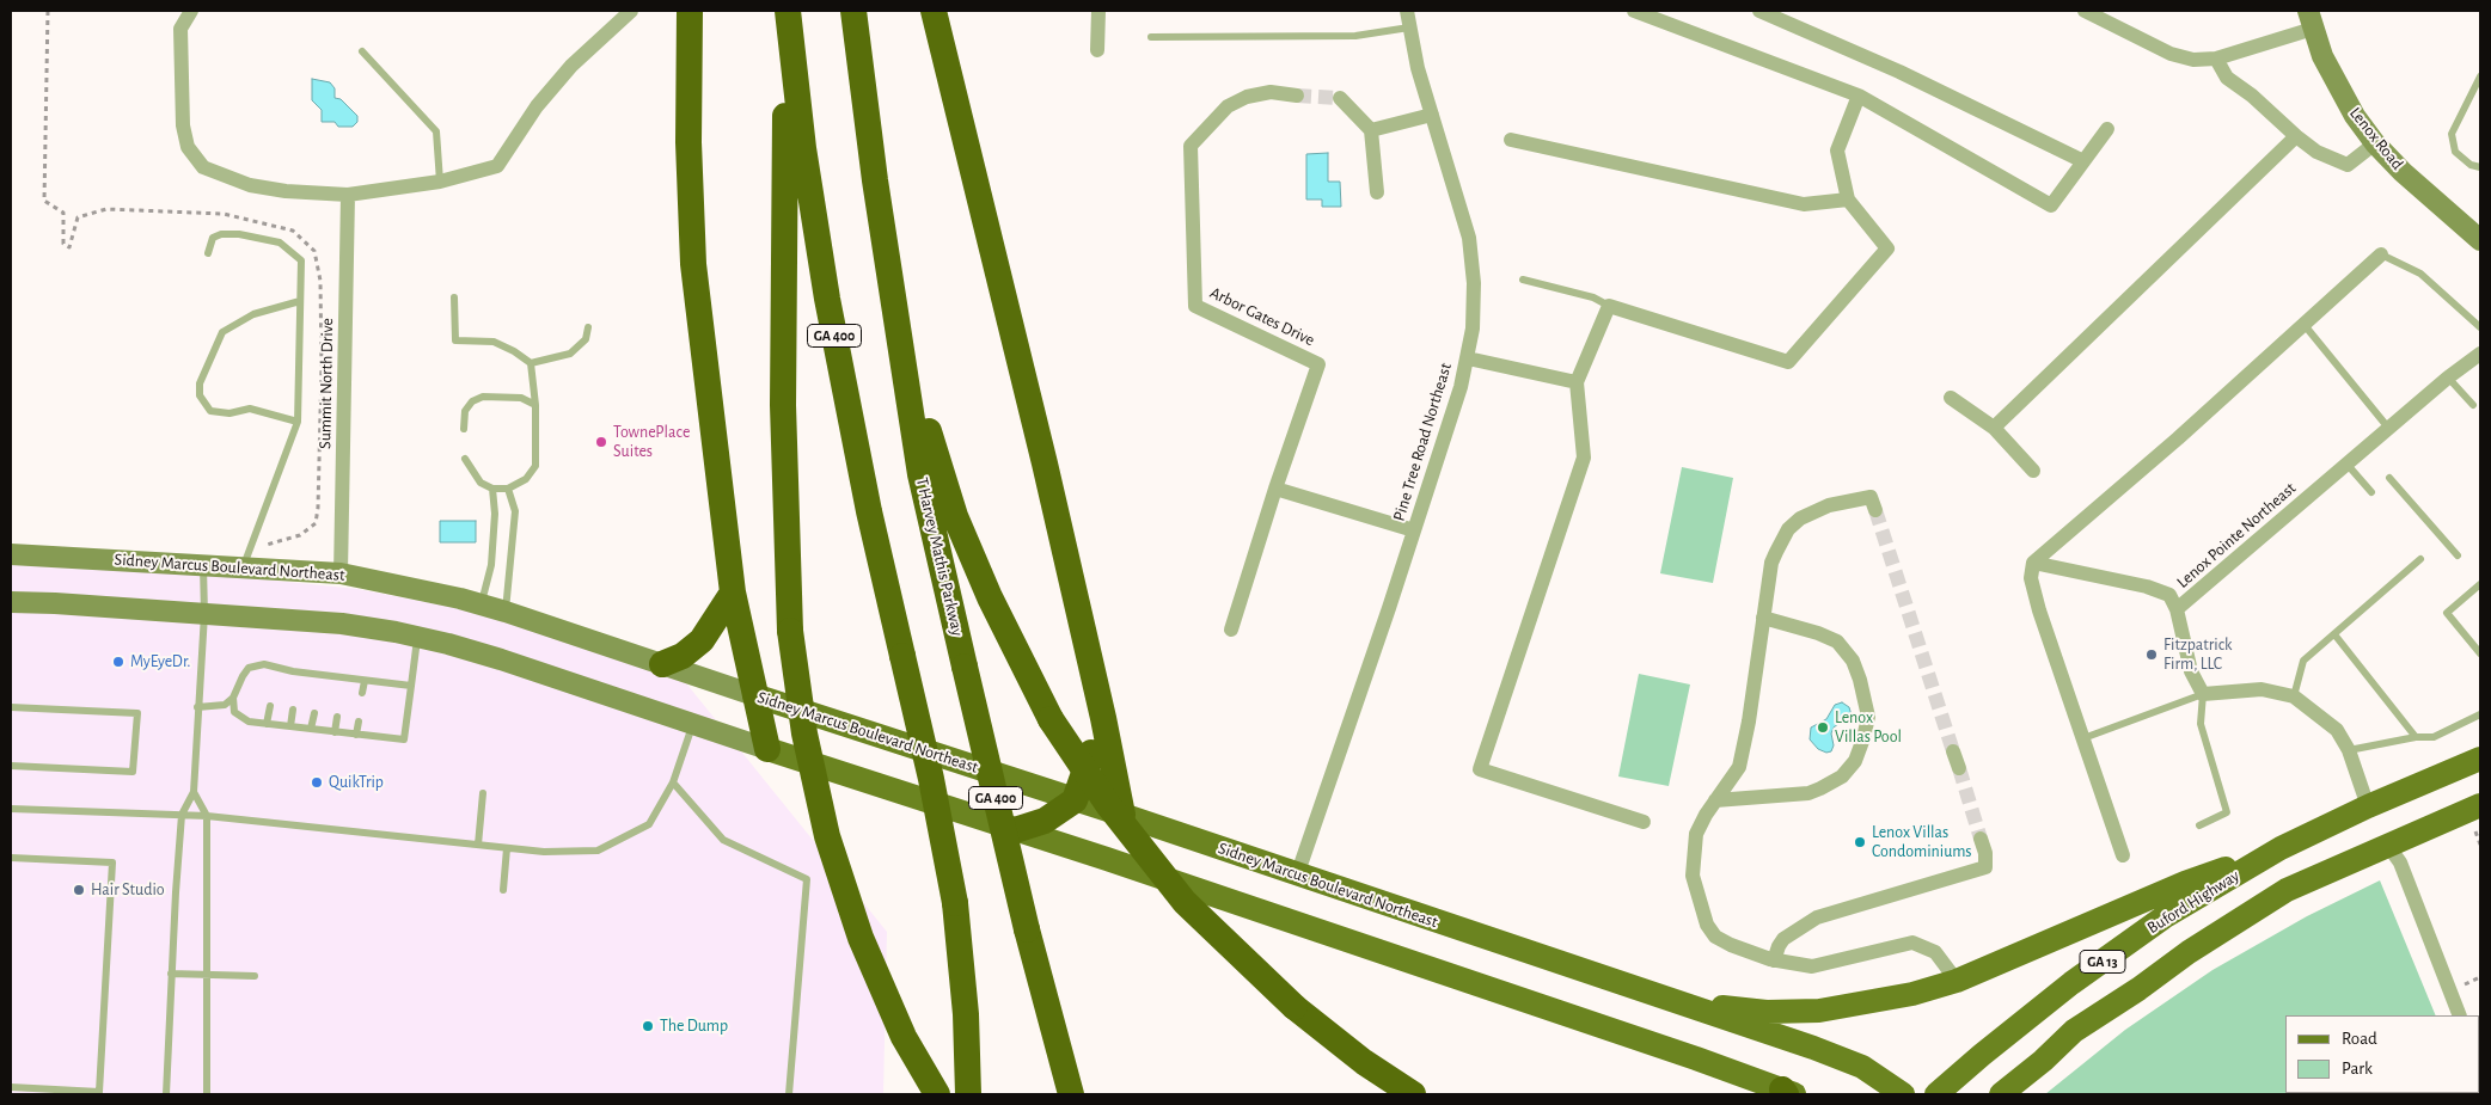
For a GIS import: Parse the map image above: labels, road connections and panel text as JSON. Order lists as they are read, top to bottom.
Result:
{
  "streets": {
    "highway": ["GA 400", "T Harvey Mathis Parkway"],
    "main road": [
      "Lenox Road",
      "Sidney Marcus Boulevard Northeast",
      "Buford Highway",
      "GA 13"
    ],
    "street": [
      "Arbor Gates Drive",
      "Summit North Drive",
      "Pine Tree Road Northeast",
      "Lenox Pointe Northeast"
    ]
  },
  "crossings": [
    ["Summit North Drive", "Sidney Marcus Boulevard Northeast"],
    ["Pine Tree Road Northeast", "Sidney Marcus Boulevard Northeast"]
  ],
  "places": [
    "TownePlace Suites",
    "Fitzpatrick Firm, LLC",
    "MyEyeDr.",
    "Lenox Villas Pool",
    "QuikTrip",
    "Lenox Villas Condominiums",
    "Hair Studio",
    "The Dump"
  ],
  "legend": ["Road", "Park"]
}
